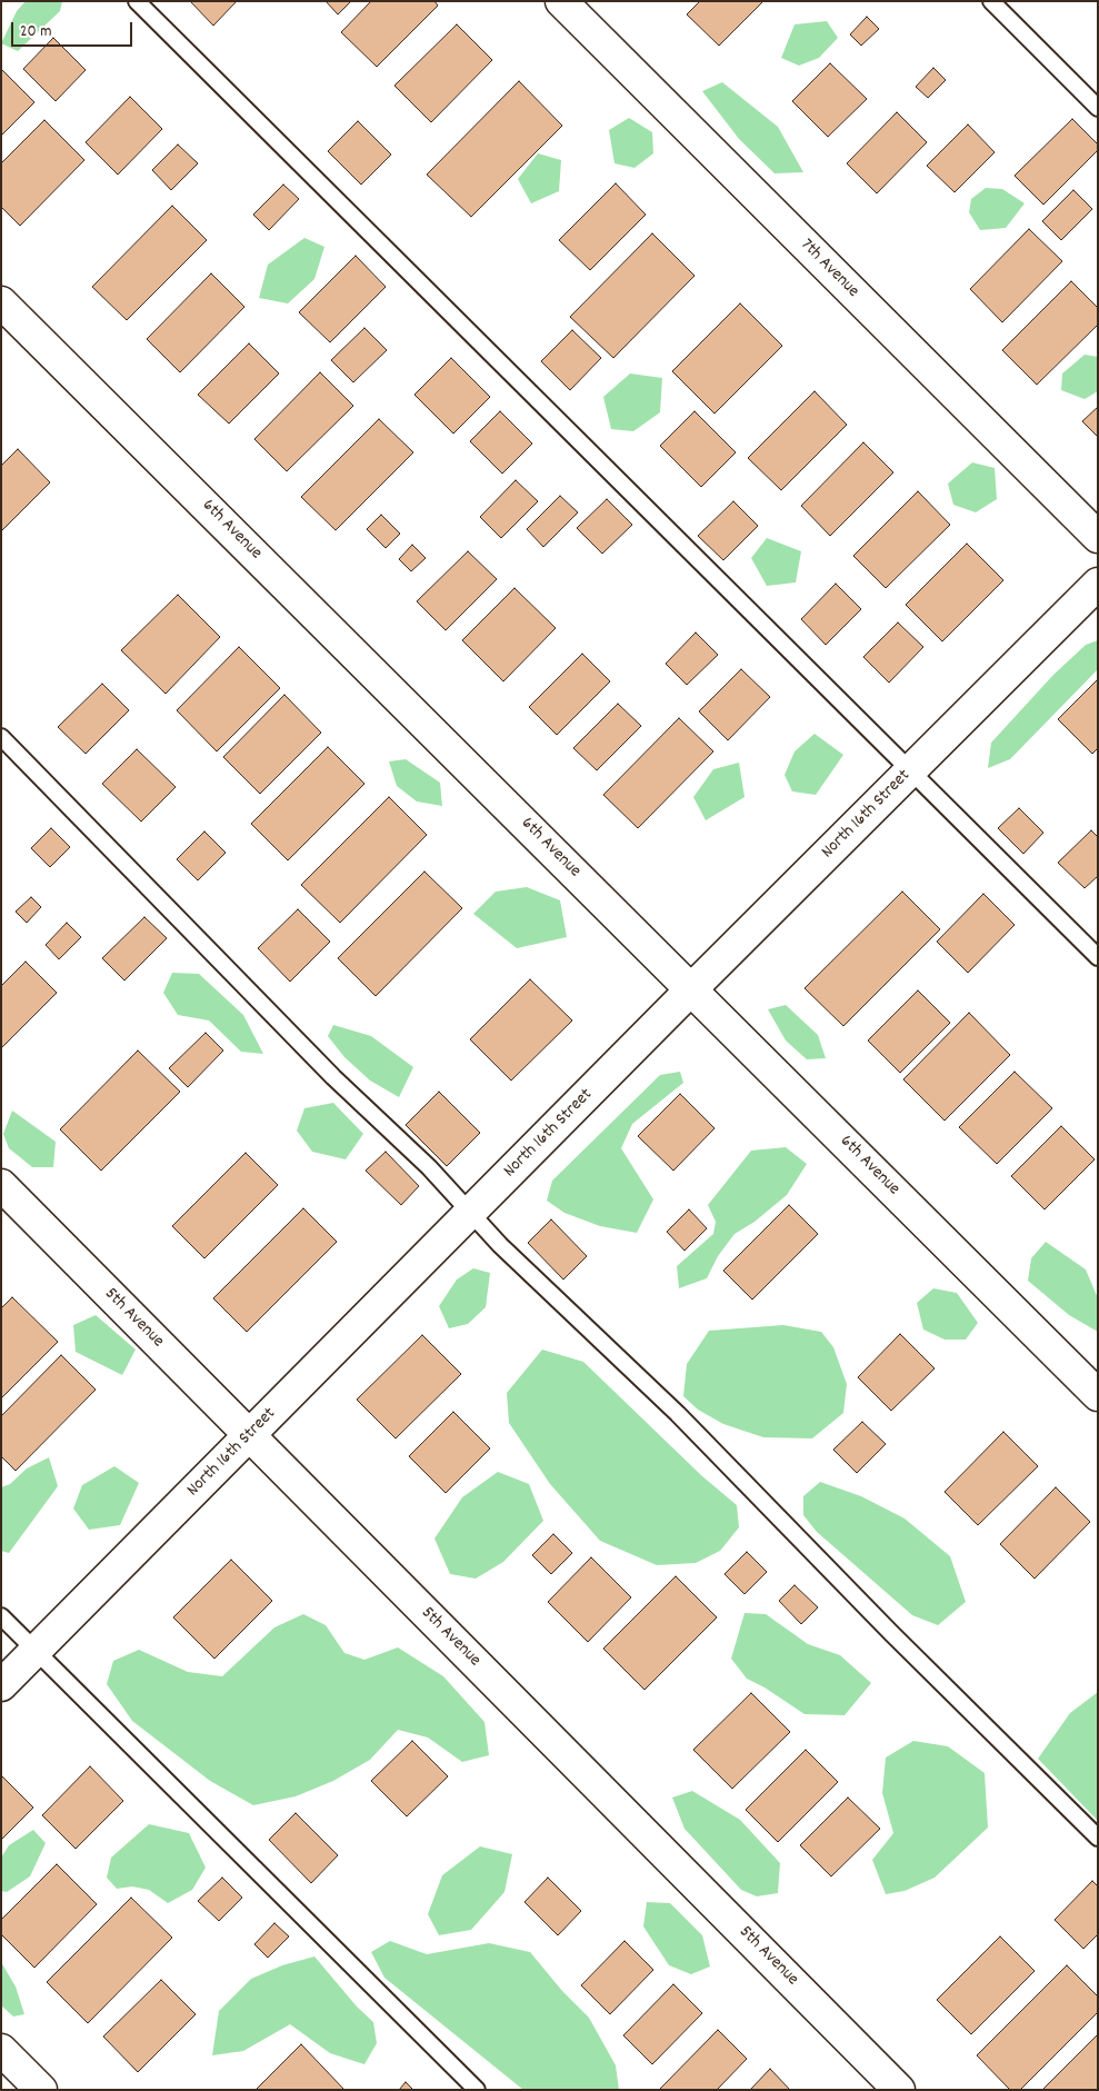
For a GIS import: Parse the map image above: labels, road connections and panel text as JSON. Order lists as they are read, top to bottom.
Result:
{
  "streets": {
    "street": [
      "7th Avenue",
      "6th Avenue",
      "North 16th Street",
      "5th Avenue"
    ]
  },
  "crossings": [
    ["6th Avenue", "North 16th Street"],
    ["North 16th Street", "5th Avenue"]
  ],
  "scale_bar": "20 m"
}
